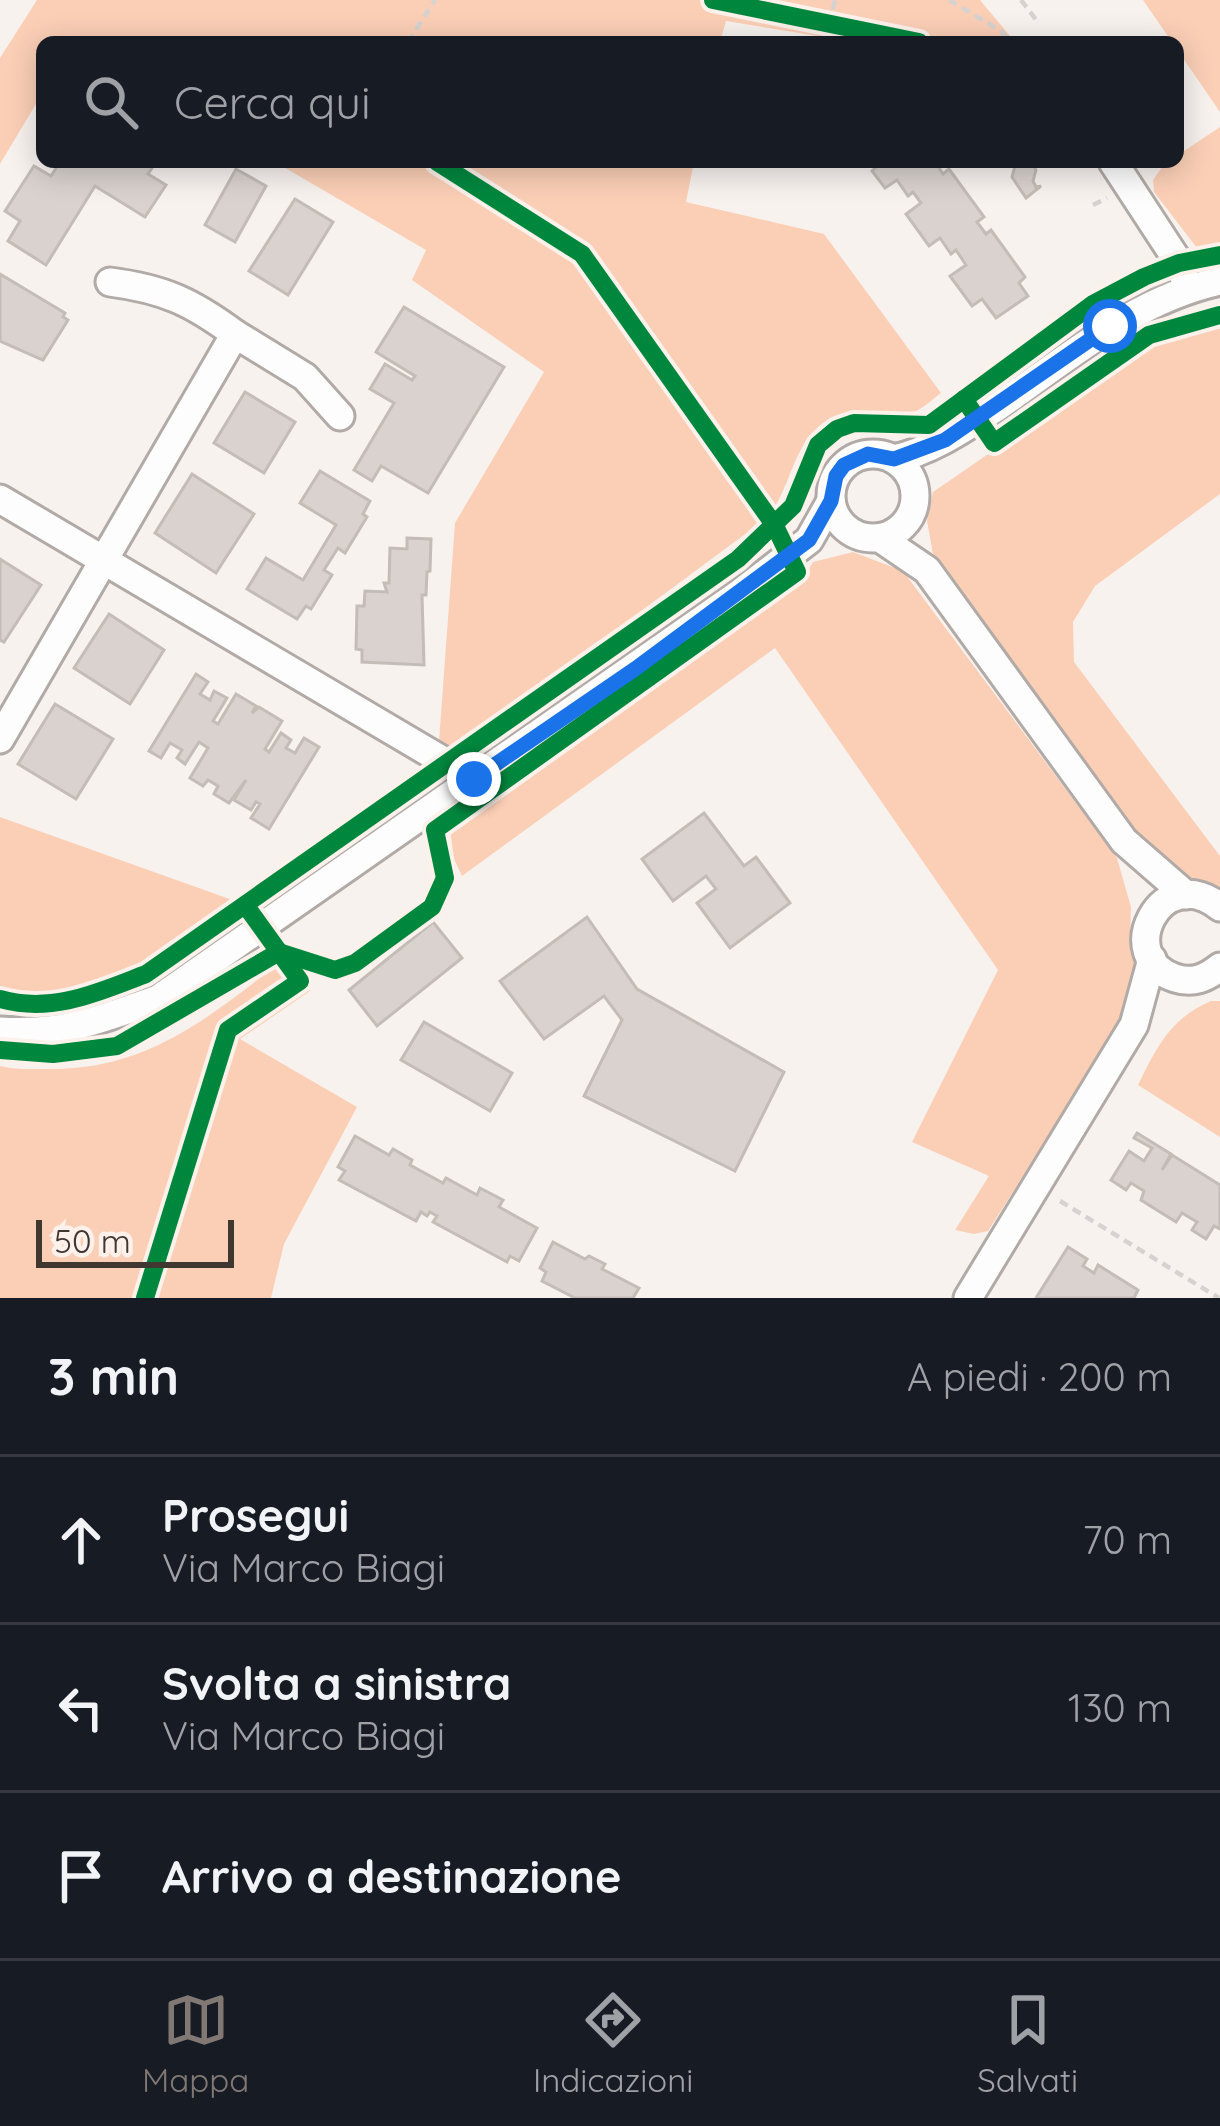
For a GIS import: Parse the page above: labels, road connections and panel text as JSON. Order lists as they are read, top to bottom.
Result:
{
  "scale_bar": "50 m",
  "page": {
    "search": "Cerca qui",
    "scale": "50 m",
    "heading": ["3 min", "A piedi · 200 m"],
    "list": [
      ["Prosegui", "Via Marco Biagi", "70 m"],
      ["Svolta a sinistra", "Via Marco Biagi", "130 m"],
      "Arrivo a destinazione"
    ],
    "nav": ["Mappa", "Indicazioni", "Salvati"]
  }
}
